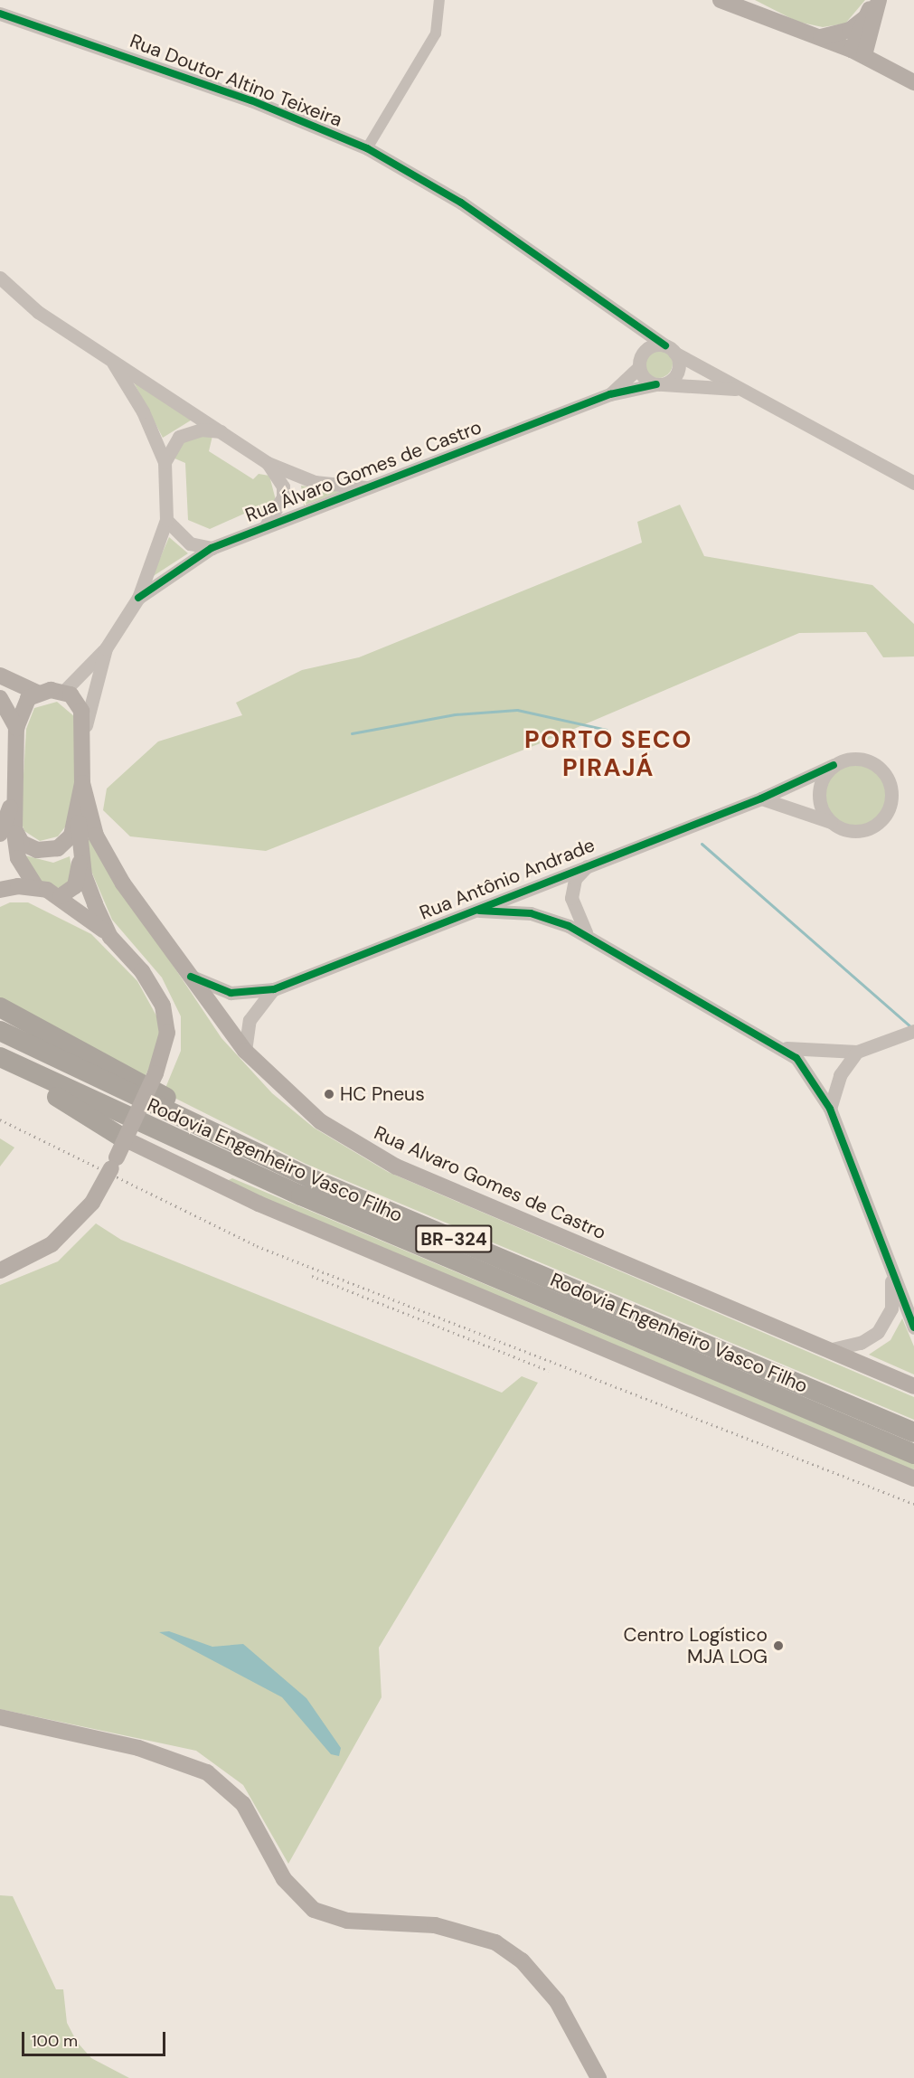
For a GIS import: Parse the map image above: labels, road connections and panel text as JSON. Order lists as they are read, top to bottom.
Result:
{
  "streets": {
    "highway": ["Rodovia Engenheiro Vasco Filho", "BR-324"],
    "main road": ["Rua Alvaro Gomes de Castro"],
    "street": ["Rua Doutor Altino Teixeira", "Rua Álvaro Gomes de Castro", "Rua Antônio Andrade"]
  },
  "crossings": [
    ["Rua Antônio Andrade", "Rua Alvaro Gomes de Castro"]
  ],
  "districts": ["PORTO SECO PIRAJÁ"],
  "places": ["HC Pneus", "Centro Logístico MJA LOG"],
  "scale_bar": "100 m"
}
